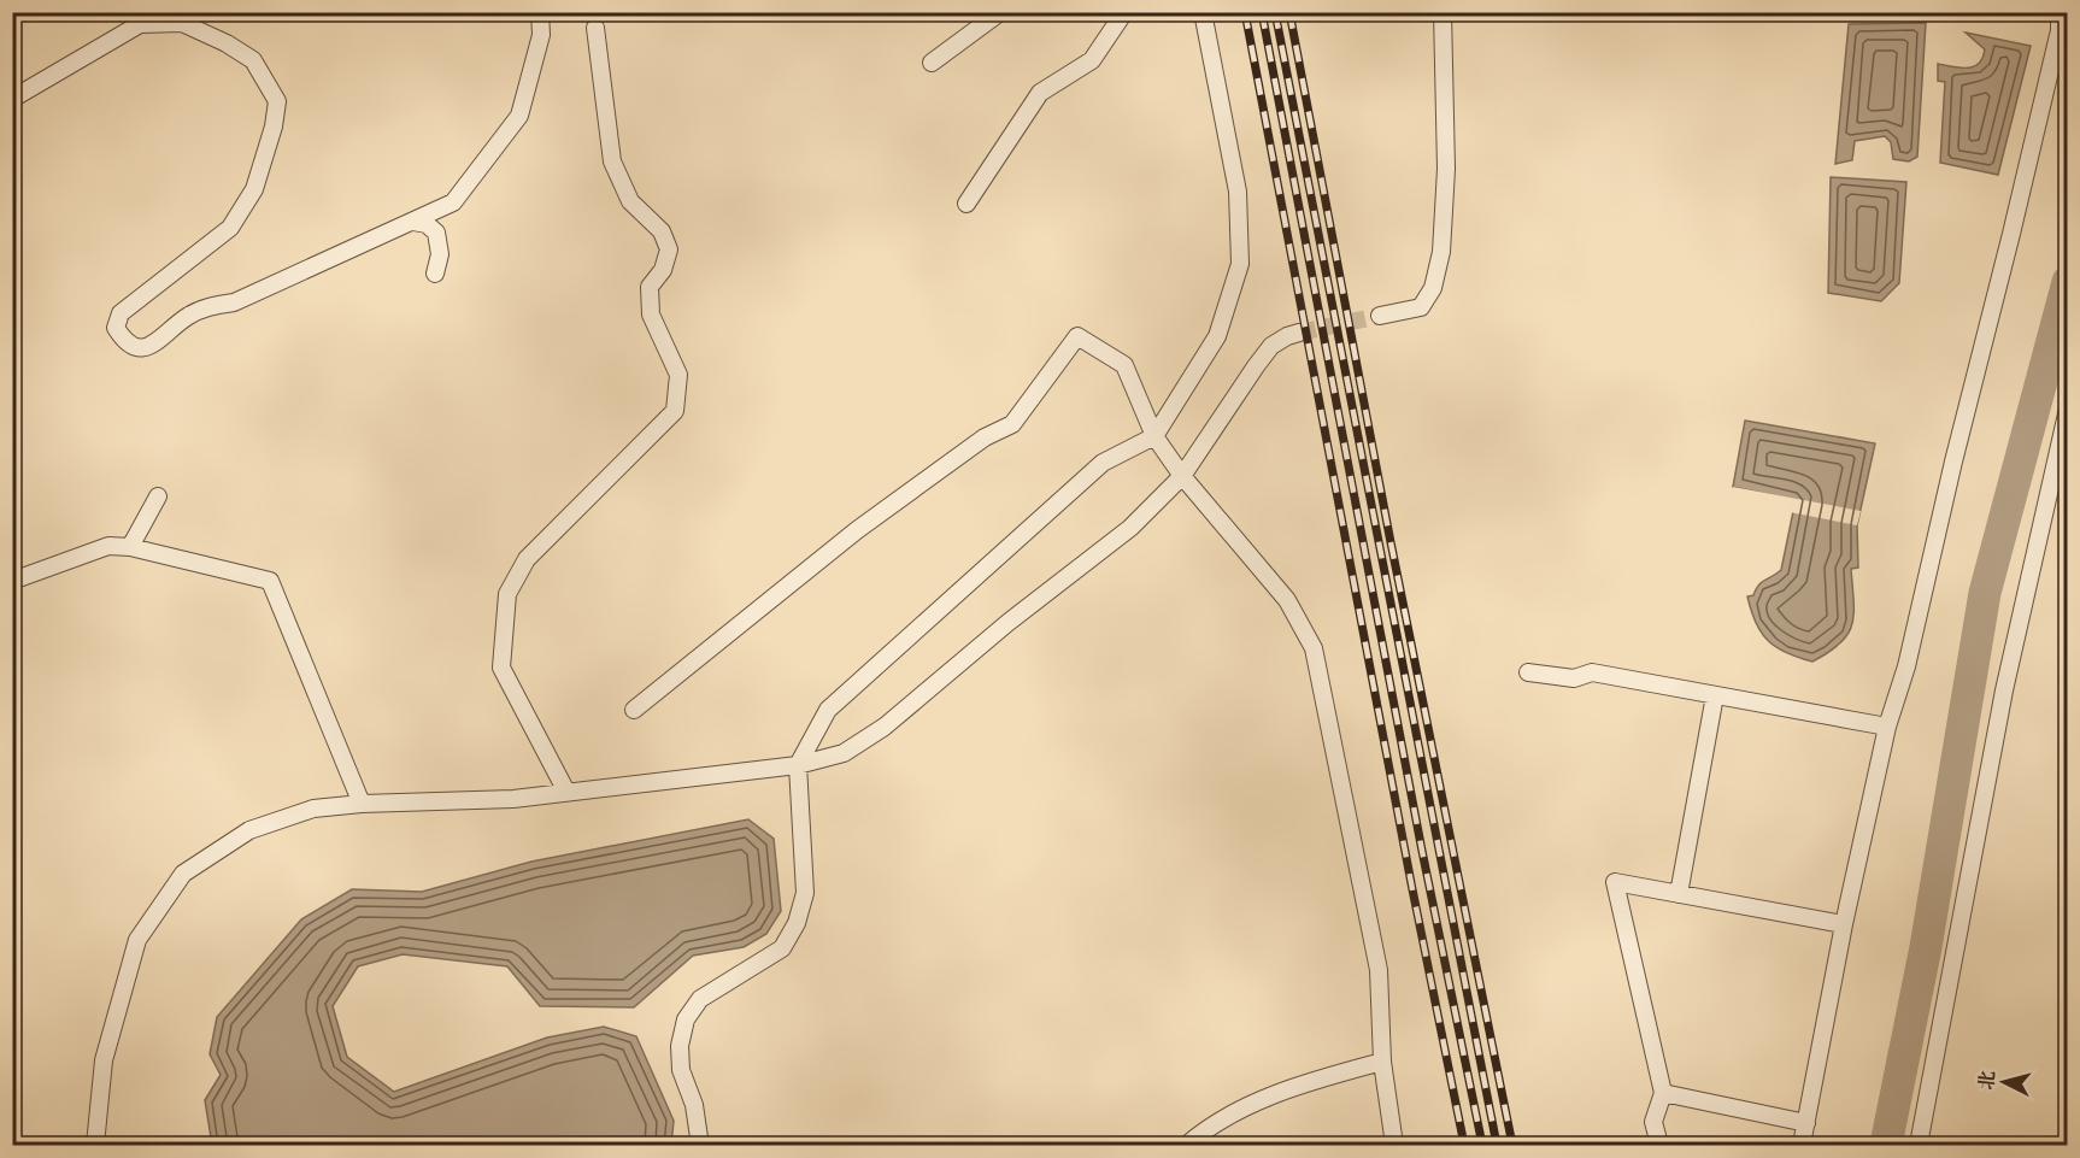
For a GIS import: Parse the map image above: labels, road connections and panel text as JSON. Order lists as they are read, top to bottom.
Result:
{
  "north": "left"
}
